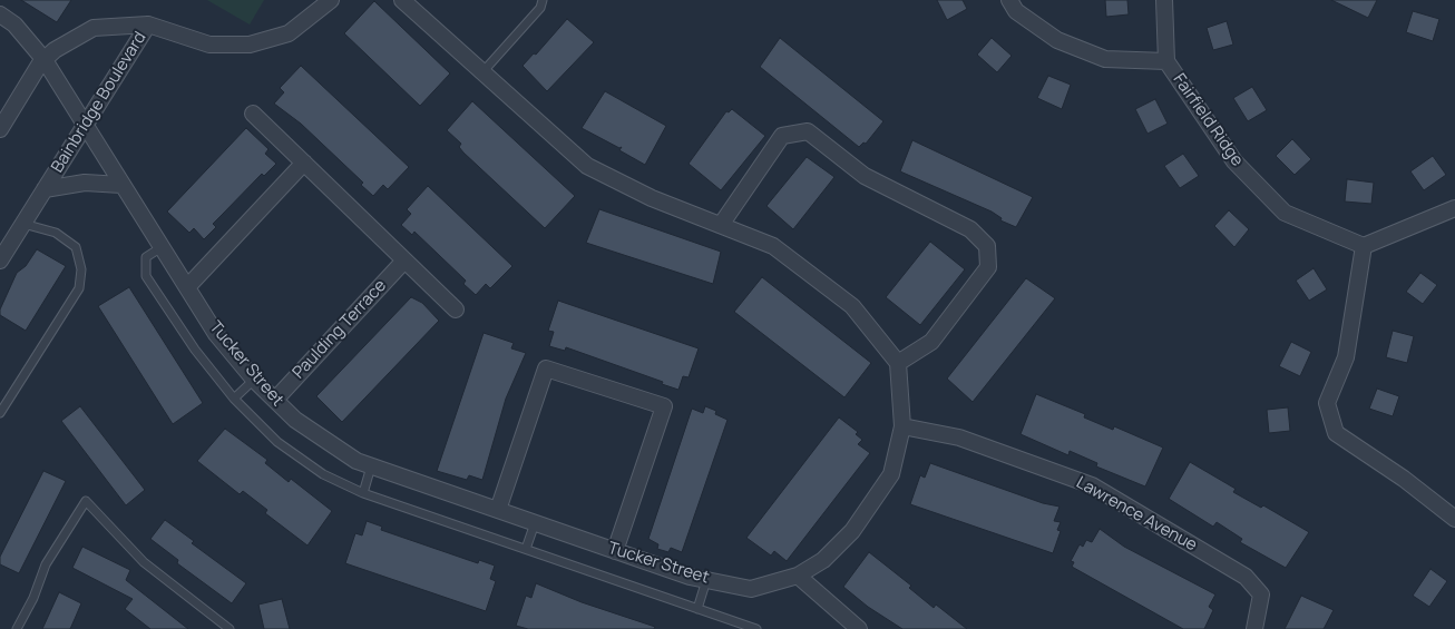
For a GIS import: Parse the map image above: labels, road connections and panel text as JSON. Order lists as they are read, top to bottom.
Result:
{
  "streets": {
    "street": [
      "Bainbridge Boulevard",
      "Fairfield Ridge",
      "Paulding Terrace",
      "Tucker Street",
      "Lawrence Avenue"
    ]
  },
  "crossings": [
    ["Bainbridge Boulevard", "Tucker Street"],
    ["Paulding Terrace", "Tucker Street"],
    ["Tucker Street", "Lawrence Avenue"]
  ]
}
